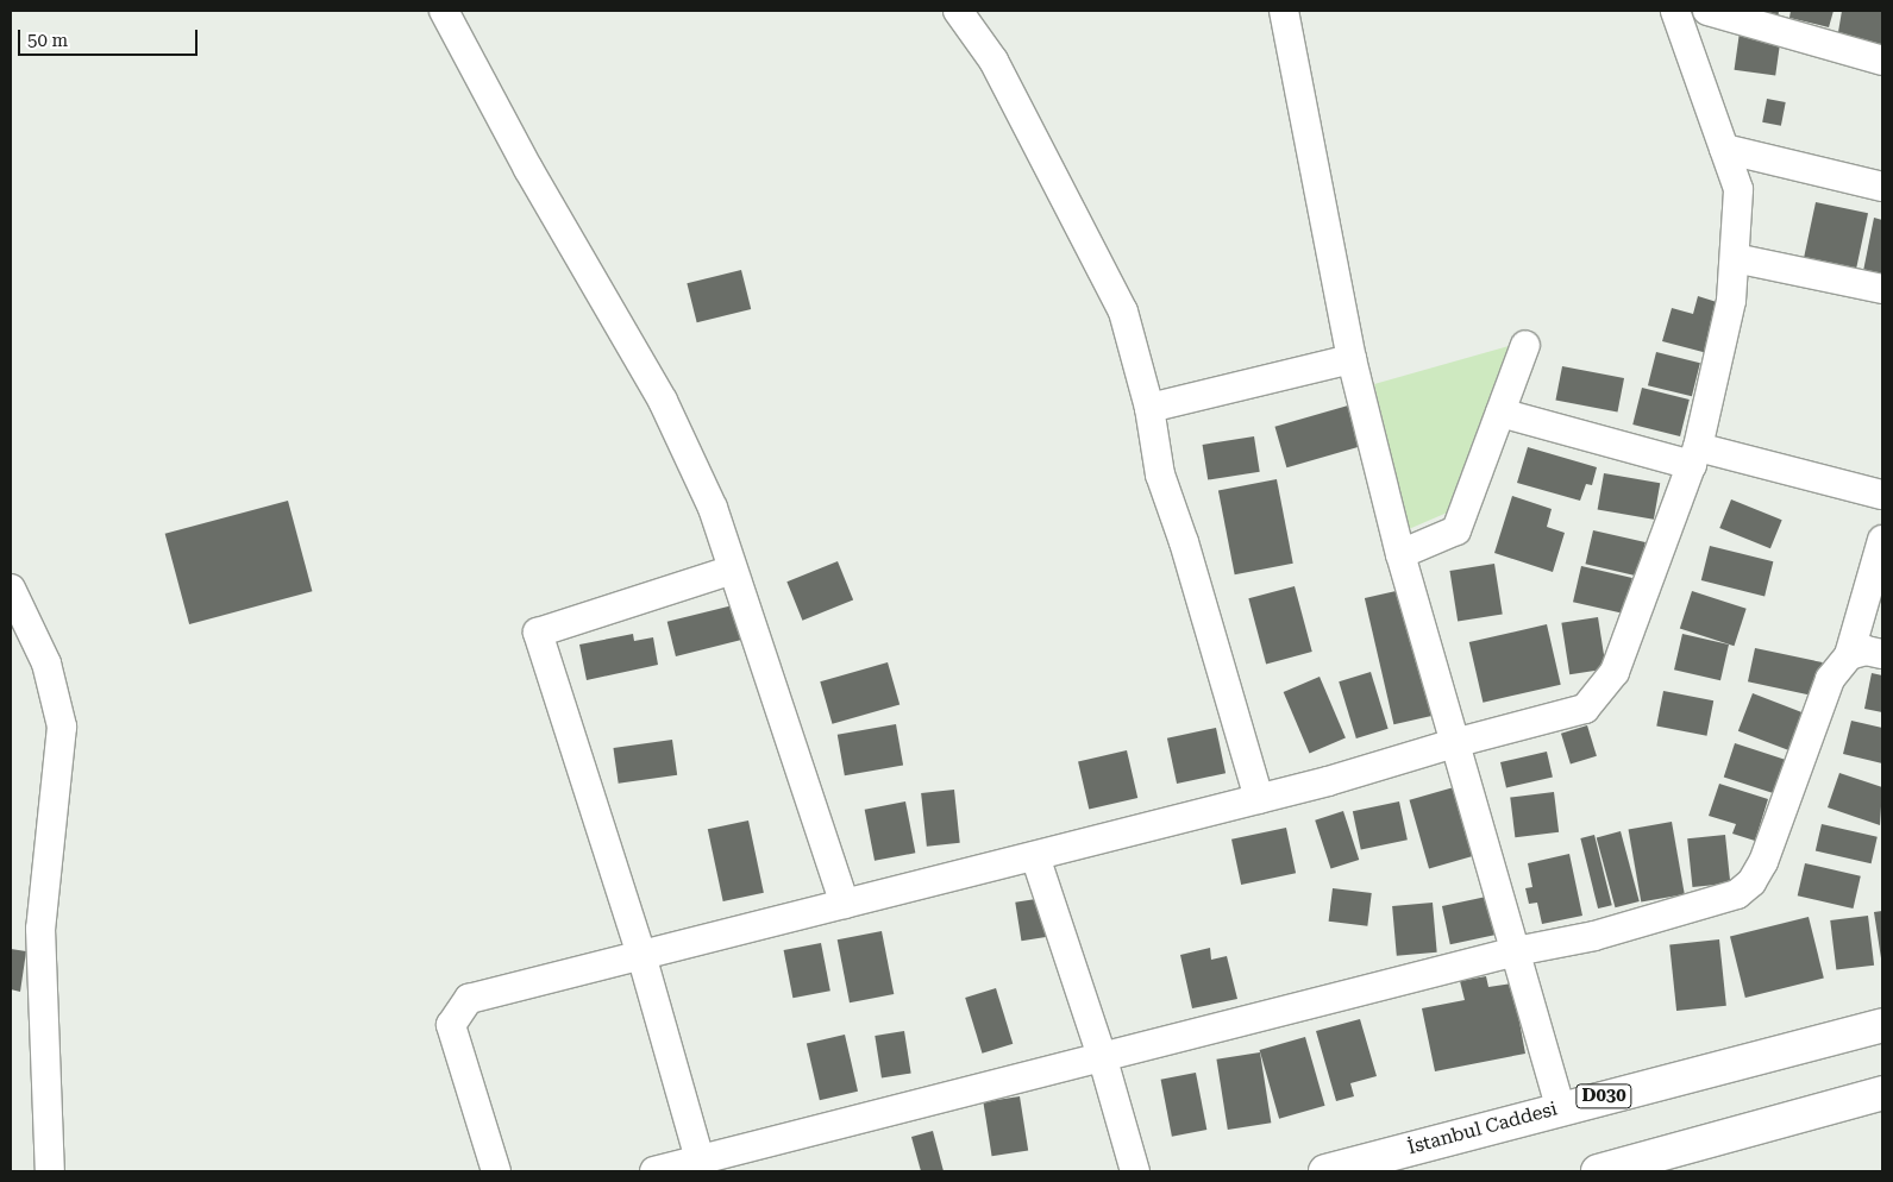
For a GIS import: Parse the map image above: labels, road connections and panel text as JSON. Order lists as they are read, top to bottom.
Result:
{
  "streets": {
    "main road": ["D030", "İstanbul Caddesi"]
  },
  "scale_bar": "50 m"
}
